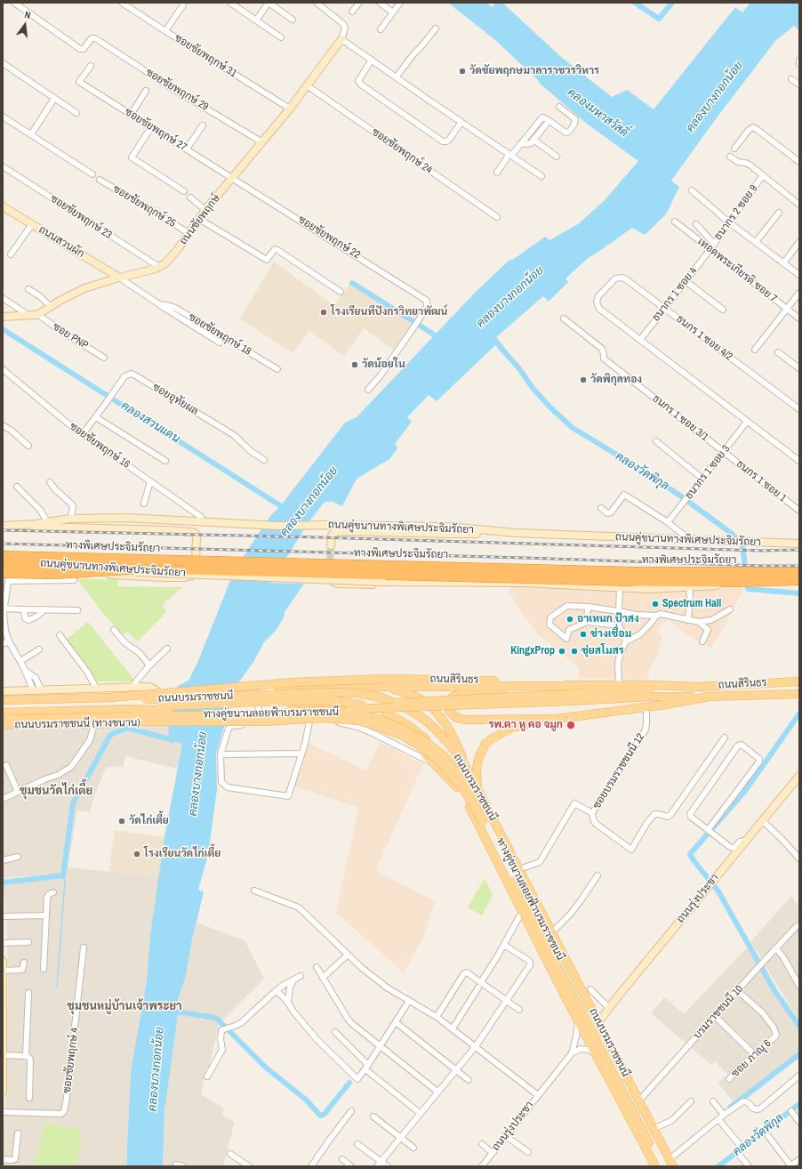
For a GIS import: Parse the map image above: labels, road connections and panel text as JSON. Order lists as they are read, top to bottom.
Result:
{
  "streets": {
    "highway": ["ทางพิเศษประจิมรัถยา"],
    "main road": [
      "ถนนชัยพฤกษ์",
      "ถนนสวนผัก",
      "ถนนคู่ขนานทางพิเศษประจิมรัถยา",
      "ถนนสิรินธร",
      "ถนนบรมราชชนนี",
      "ทางคู่ขนานลอยฟ้าบรมราชชนนี",
      "ถนนบรมราชชนนี (ทางขนาน)",
      "ถนนรุ่งประชา"
    ],
    "street": [
      "ซอยชัยพฤกษ์ 31",
      "ซอยชัยพฤกษ์ 29",
      "ซอยชัยพฤกษ์ 27",
      "ซอยชัยพฤกษ์ 24",
      "ซอยชัยพฤกษ์ 25",
      "ธนากร 2 ซอย 9",
      "ซอยชัยพฤกษ์ 23",
      "ซอยชัยพฤกษ์ 22",
      "เทอดพระเกียรติ ซอย 7",
      "ธนากร 1 ซอย 4",
      "ซอยชัยพฤกษ์ 18",
      "ซอย PNP",
      "ธนกร 1 ซอย 4/2",
      "ซอยอุทัยผล",
      "ธนกร 1 ซอย 3/1",
      "ซอยชัยพฤกษ์ 16",
      "ธนากร 1 ซอย 3",
      "ธนกร 1 ซอย 1",
      "ซอยบรมราชชนนี 12",
      "บรมราชชนนี 10",
      "ซอย ภาณุ 6",
      "ซอยชัยพฤกษ์ 4"
    ]
  },
  "crossings": [
    ["ซอยชัยพฤกษ์ 31", "ถนนชัยพฤกษ์"],
    ["ซอยชัยพฤกษ์ 29", "ถนนชัยพฤกษ์"],
    ["ซอยชัยพฤกษ์ 27", "ถนนชัยพฤกษ์"],
    ["ซอยชัยพฤกษ์ 27", "ซอยชัยพฤกษ์ 22"],
    ["ซอยชัยพฤกษ์ 24", "ถนนชัยพฤกษ์"],
    ["ซอยชัยพฤกษ์ 25", "ถนนชัยพฤกษ์"],
    ["ธนากร 2 ซอย 9", "เทอดพระเกียรติ ซอย 7"],
    ["ธนากร 2 ซอย 9", "ธนากร 1 ซอย 4"],
    ["ซอยชัยพฤกษ์ 23", "ถนนชัยพฤกษ์"],
    ["ถนนชัยพฤกษ์", "ซอยชัยพฤกษ์ 22"],
    ["ถนนชัยพฤกษ์", "ถนนสวนผัก"],
    ["ถนนชัยพฤกษ์", "ซอยชัยพฤกษ์ 18"],
    ["ถนนชัยพฤกษ์", "ซอย PNP"],
    ["ถนนสวนผัก", "ซอยชัยพฤกษ์ 18"],
    ["เทอดพระเกียรติ ซอย 7", "ธนากร 1 ซอย 4"],
    ["ธนากร 1 ซอย 4", "ธนกร 1 ซอย 4/2"],
    ["ซอยอุทัยผล", "ซอยชัยพฤกษ์ 16"],
    ["ธนกร 1 ซอย 3/1", "ธนากร 1 ซอย 3"],
    ["ธนกร 1 ซอย 3/1", "ธนกร 1 ซอย 1"],
    ["ธนากร 1 ซอย 3", "ธนกร 1 ซอย 1"],
    ["ถนนคู่ขนานทางพิเศษประจิมรัถยา", "ทางพิเศษประจิมรัถยา"],
    ["ถนนสิรินธร", "ถนนบรมราชชนนี"],
    ["ถนนบรมราชชนนี", "ทางคู่ขนานลอยฟ้าบรมราชชนนี"],
    ["ถนนบรมราชชนนี", "ซอยบรมราชชนนี 12"],
    ["ถนนบรมราชชนนี", "ถนนรุ่งประชา"],
    ["ถนนบรมราชชนนี", "บรมราชชนนี 10"],
    ["ทางคู่ขนานลอยฟ้าบรมราชชนนี", "ถนนบรมราชชนนี (ทางขนาน)"],
    ["บรมราชชนนี 10", "ซอย ภาณุ 6"]
  ],
  "districts": ["ชุมชนวัดไก่เตี้ย", "ชุมชนหมู่บ้านเจ้าพระยา"],
  "water": [
    "คลองบางกอกน้อย",
    "คลองมหาสวัสดิ์",
    "คลองสวนแดน",
    "คลองวัดพิกุล"
  ],
  "places": [
    "วัดชัยพฤกษมาลาราชวรวิหาร",
    "โรงเรียนทีปังกรวิทยาพัฒน์",
    "วัดน้อยใน",
    "วัดพิกุลทอง",
    "Spectrum Hall",
    "อาเหนก ป้าสง",
    "ช่างเชื่อม",
    "KingxProp",
    "ชุ่ยสโมสร",
    "รพ.ตา หู คอ จมูก",
    "วัดไก่เตี้ย",
    "โรงเรียนวัดไก่เตี้ย"
  ],
  "north": "top"
}
